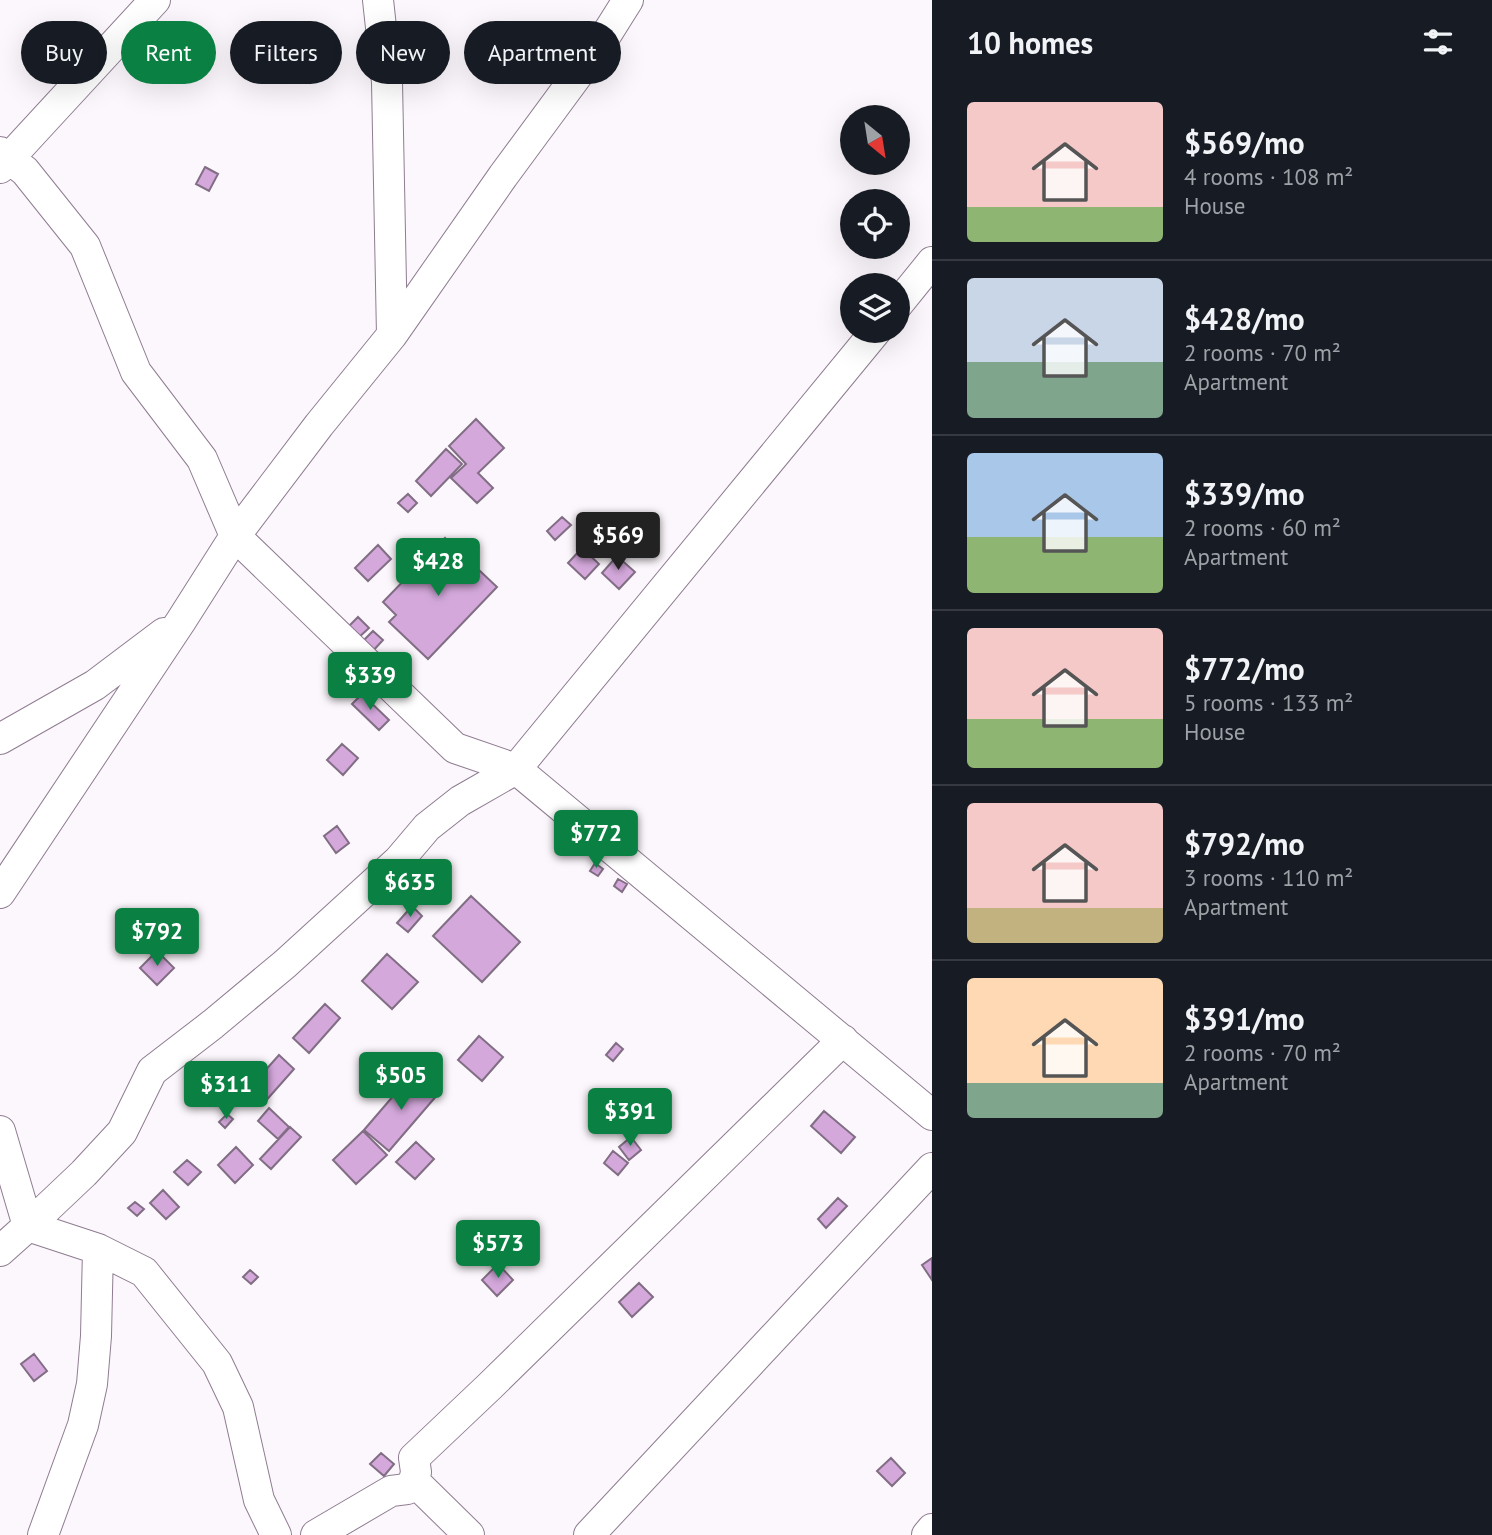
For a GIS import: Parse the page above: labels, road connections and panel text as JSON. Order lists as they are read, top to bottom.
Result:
{
  "north": "bottom right",
  "page": {
    "heading": "10 homes",
    "chip": [
      "Buy",
      "Rent",
      "Filters",
      "New",
      "Apartment"
    ],
    "list": [
      {
        "name": "$569/mo",
        "note": "4 rooms · 108 m² · House"
      },
      {
        "name": "$428/mo",
        "note": "2 rooms · 70 m² · Apartment"
      },
      {
        "name": "$339/mo",
        "note": "2 rooms · 60 m² · Apartment"
      },
      {
        "name": "$772/mo",
        "note": "5 rooms · 133 m² · House"
      },
      {
        "name": "$792/mo",
        "note": "3 rooms · 110 m² · Apartment"
      },
      {
        "name": "$391/mo",
        "note": "2 rooms · 70 m² · Apartment"
      }
    ],
    "price": [
      "$569",
      "$428",
      "$339",
      "$772",
      "$635",
      "$792",
      "$505",
      "$311",
      "$391",
      "$573"
    ]
  }
}
